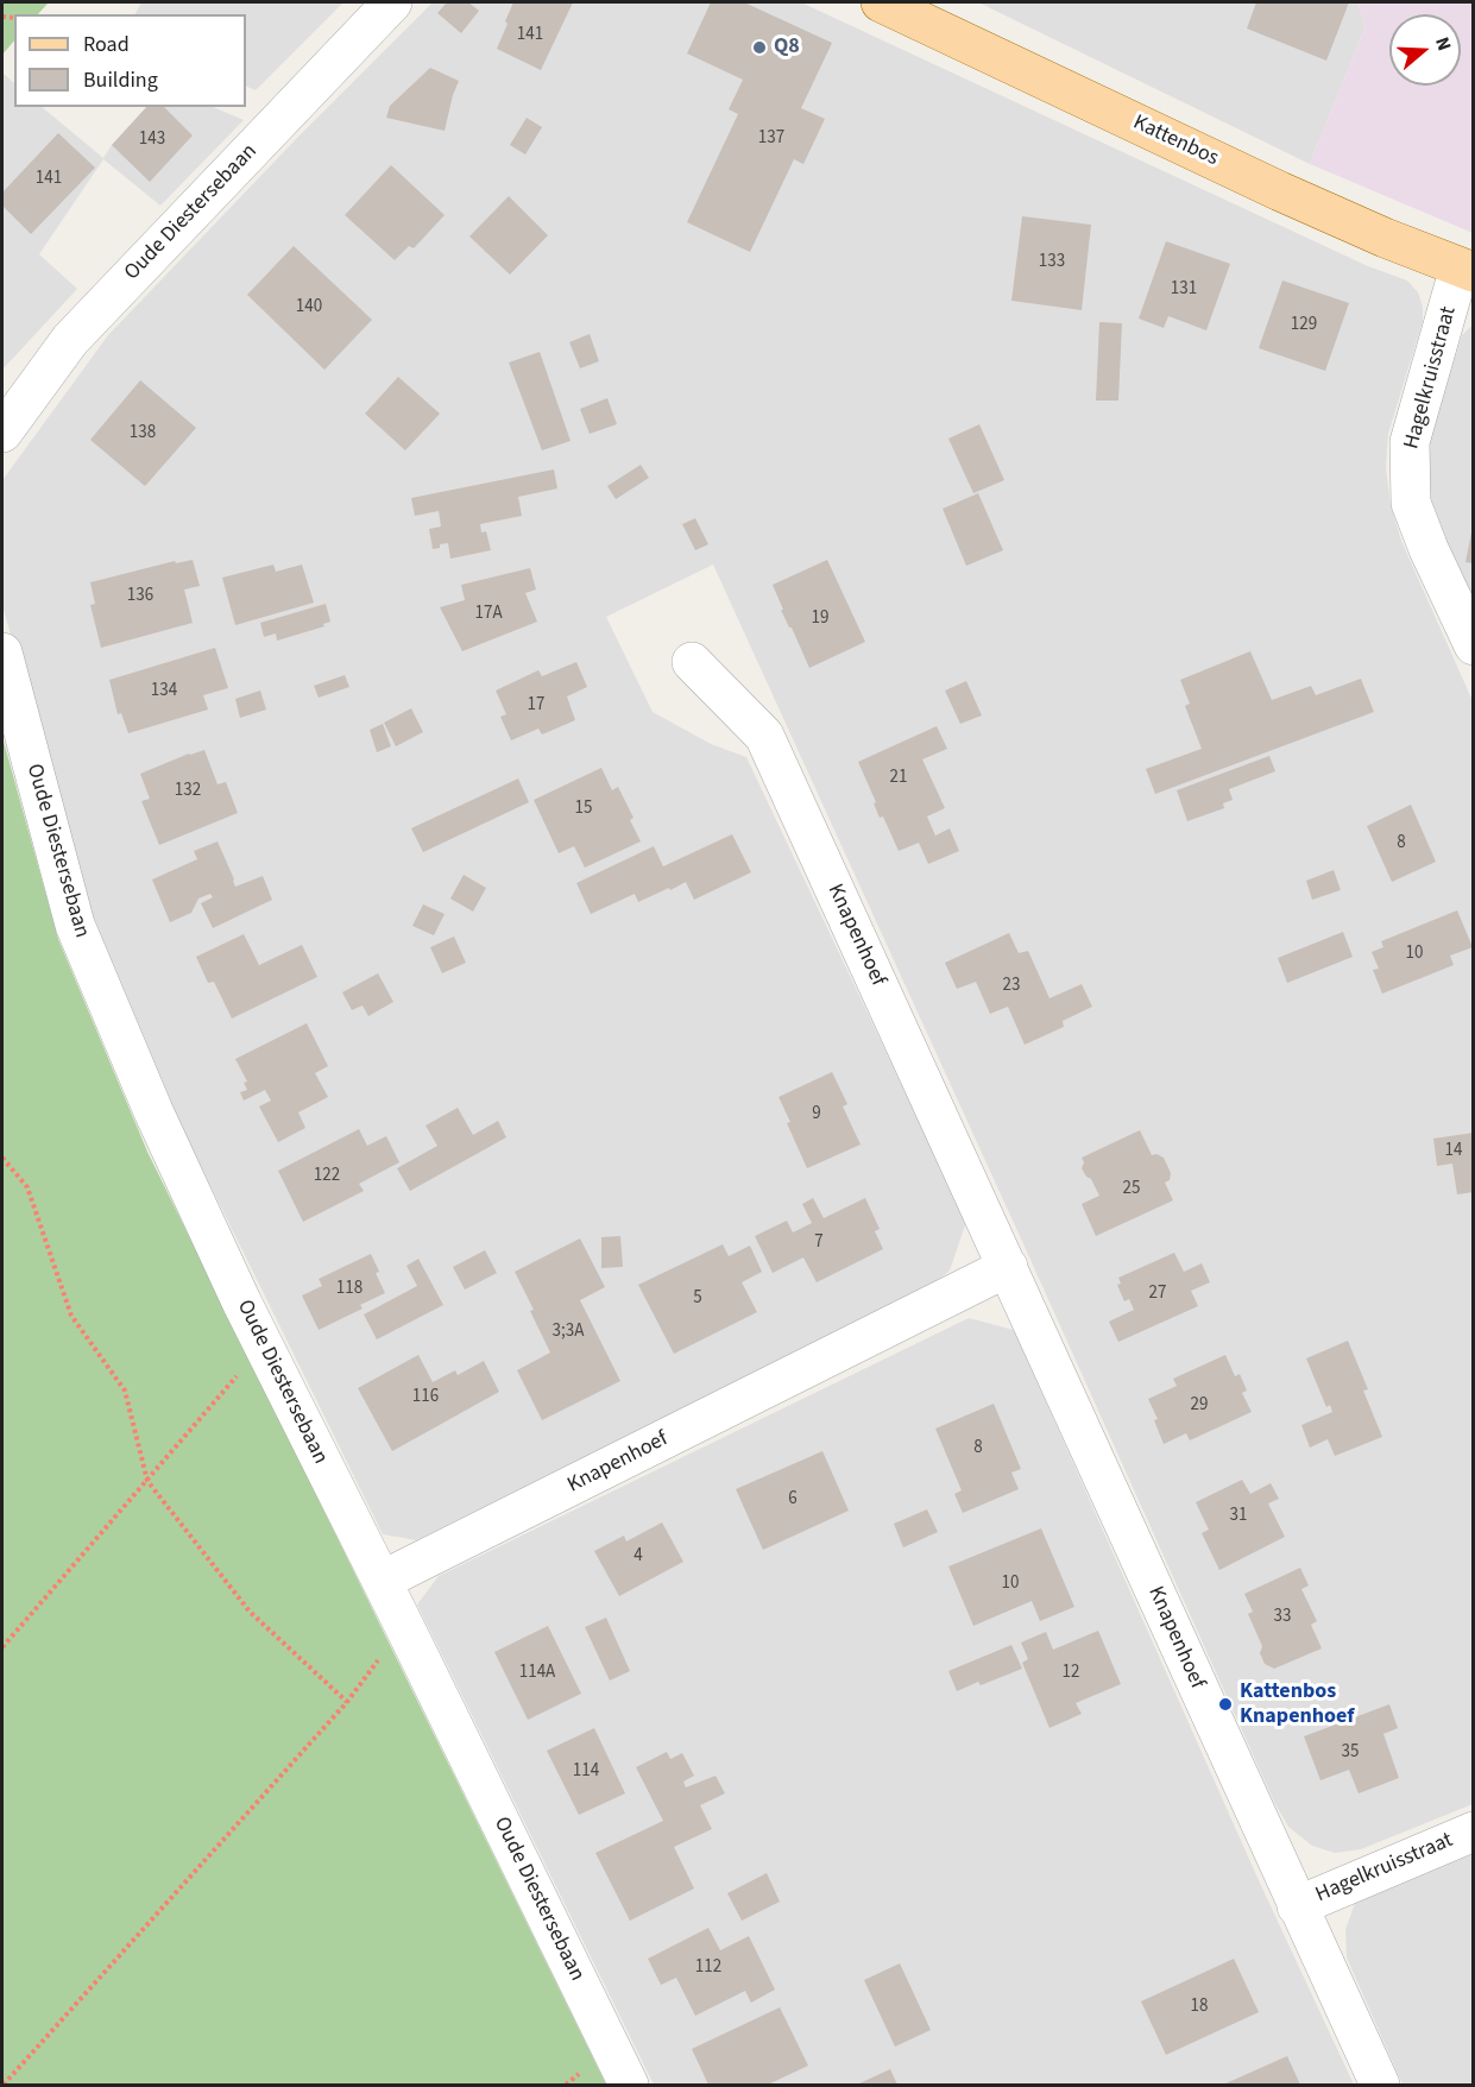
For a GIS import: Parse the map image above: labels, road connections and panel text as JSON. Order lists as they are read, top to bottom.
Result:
{
  "streets": {
    "main road": ["Kattenbos"],
    "street": ["Oude Diestersebaan", "Hagelkruisstraat", "Knapenhoef"]
  },
  "crossings": [
    ["Kattenbos", "Hagelkruisstraat"],
    ["Oude Diestersebaan", "Knapenhoef"],
    ["Hagelkruisstraat", "Knapenhoef"]
  ],
  "places": ["Q8", "Kattenbos Knapenhoef"],
  "house_numbers": [
    "141",
    "137",
    "143",
    "141",
    "133",
    "131",
    "140",
    "129",
    "138",
    "136",
    "17A",
    "19",
    "134",
    "17",
    "21",
    "132",
    "15",
    "8",
    "10",
    "23",
    "9",
    "14",
    "122",
    "25",
    "7",
    "118",
    "27",
    "5",
    "3;3A",
    "116",
    "29",
    "8",
    "6",
    "31",
    "4",
    "10",
    "33",
    "114A",
    "12",
    "35",
    "114",
    "112",
    "18"
  ],
  "legend": ["Road", "Building"],
  "north": "right"
}
